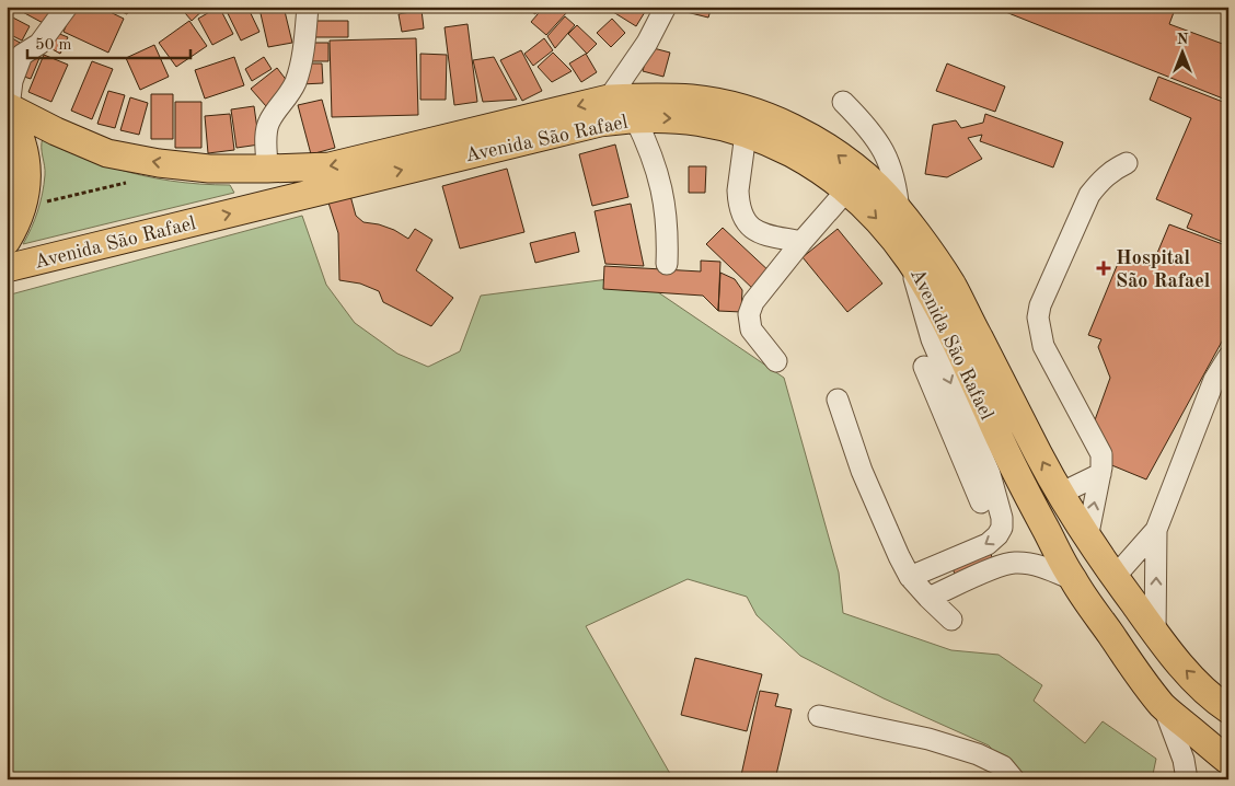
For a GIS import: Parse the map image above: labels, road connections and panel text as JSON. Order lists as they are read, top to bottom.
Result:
{
  "streets": {
    "main road": ["Avenida São Rafael"]
  },
  "places": {
    "health": ["Hospital São Rafael"]
  },
  "scale_bar": "50 m",
  "north": "top"
}
